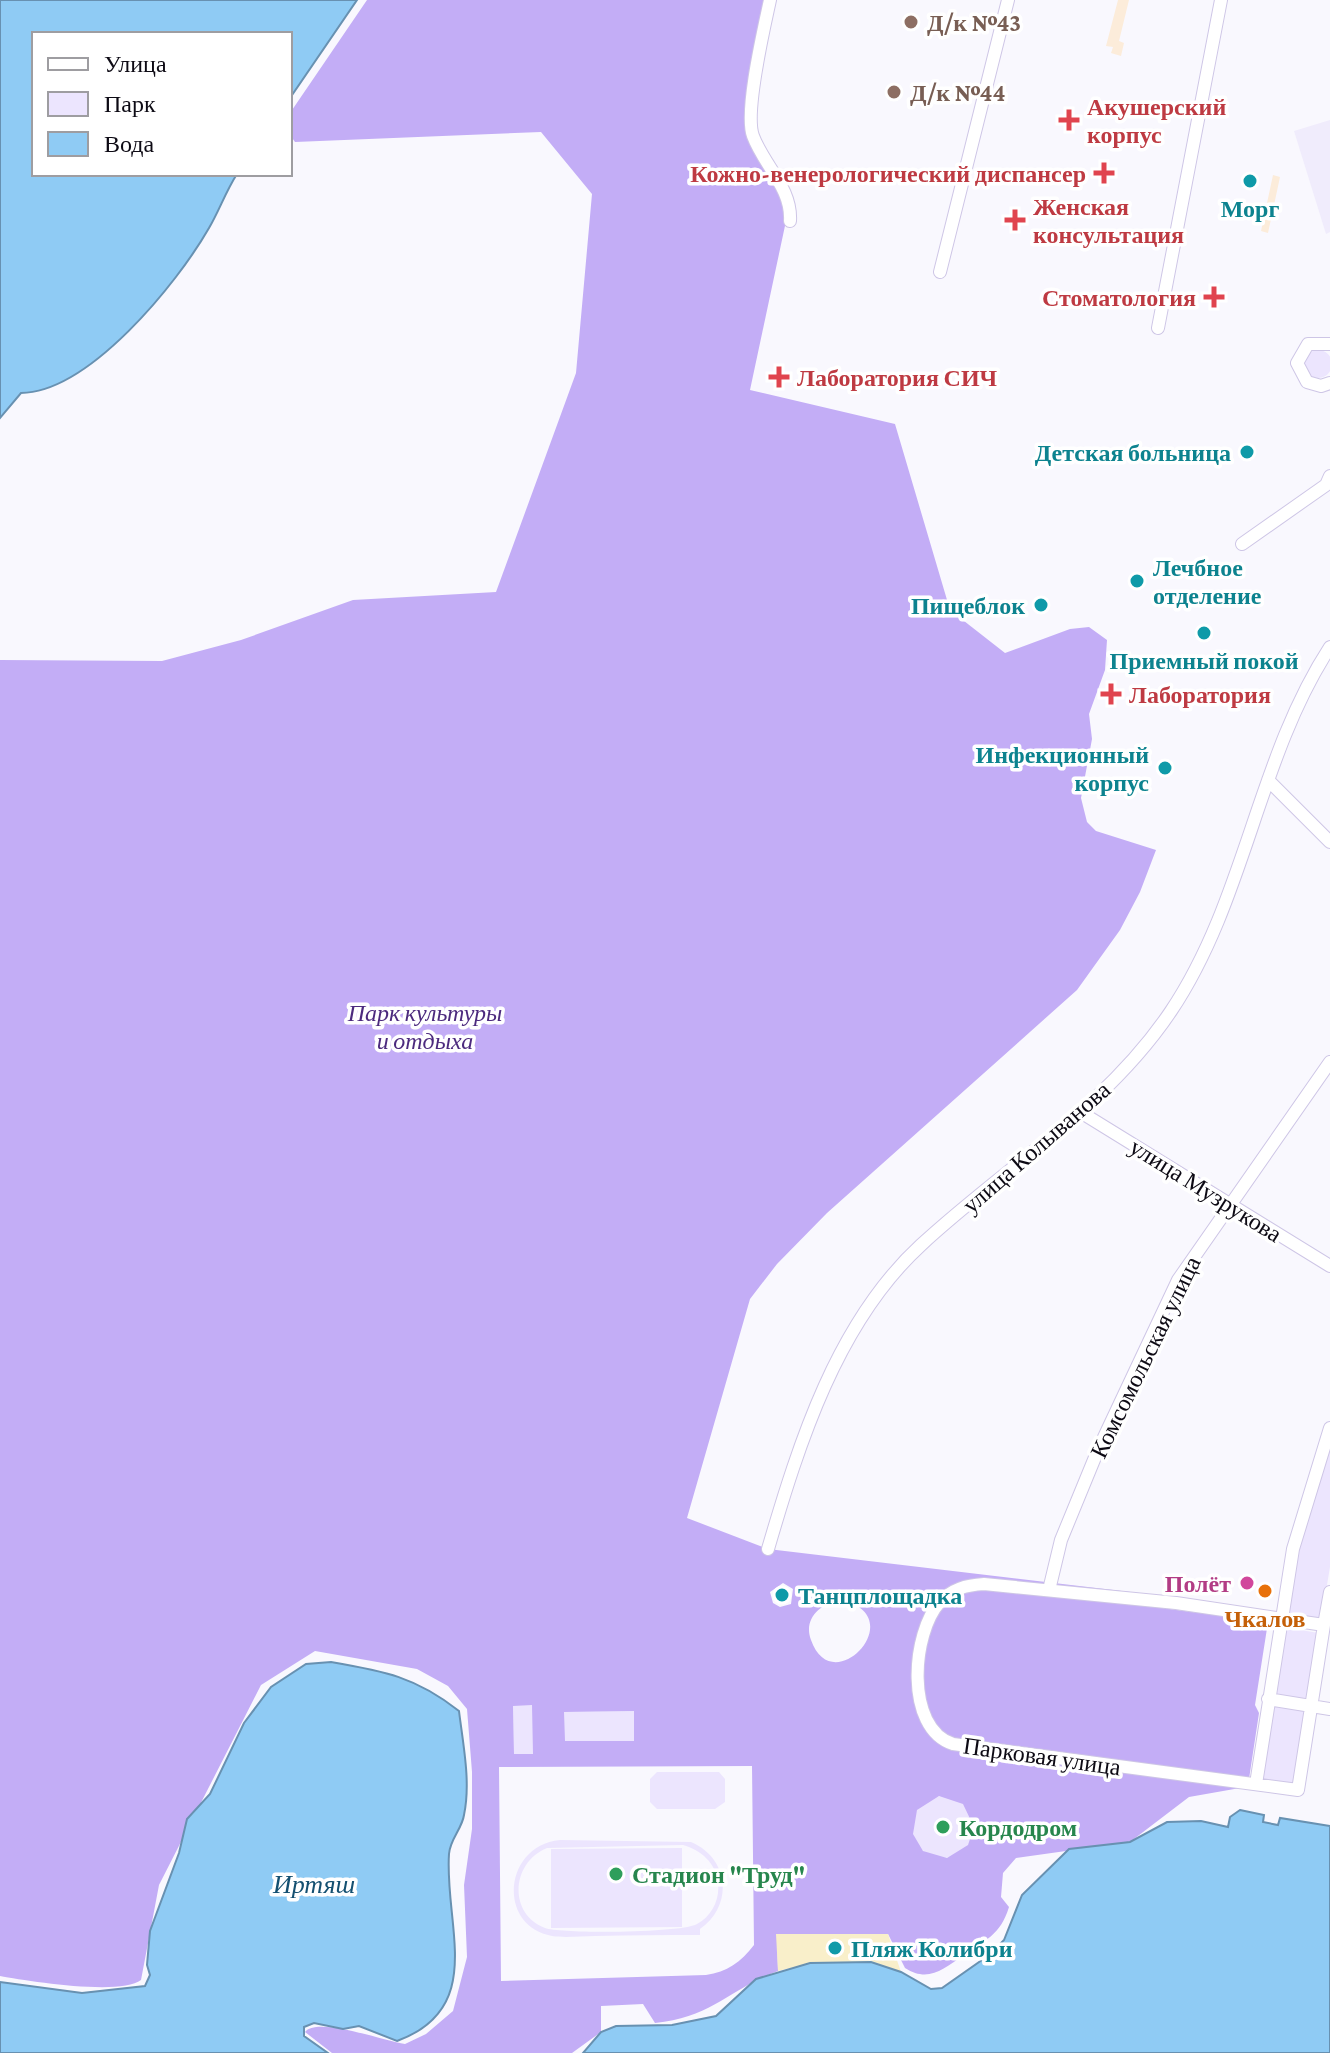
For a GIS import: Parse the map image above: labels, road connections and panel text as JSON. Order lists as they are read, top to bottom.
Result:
{
  "streets": {
    "street": [
      "улица Колыванова",
      "улица Музрукова",
      "Комсомольская улица",
      "Парковая улица"
    ]
  },
  "crossings": [
    ["улица Колыванова", "улица Музрукова"],
    ["улица Музрукова", "Комсомольская улица"],
    ["Комсомольская улица", "Парковая улица"]
  ],
  "water": ["Иртяш"],
  "parks": ["Парк культуры и отдыха"],
  "places": {
    "other": [
      "Д/к №43",
      "Д/к №44",
      "Морг",
      "Детская больница",
      "Лечбное отделение",
      "Пищеблок",
      "Приемный покой",
      "Инфекционный корпус",
      "Полёт",
      "Чкалов",
      "Танцплощадка",
      "Кордодром",
      "Стадион \"Труд\"",
      "Пляж Колибри"
    ],
    "health": [
      "Акушерский корпус",
      "Кожно-венерологический диспансер",
      "Женская консультация",
      "Стоматология",
      "Лаборатория СИЧ",
      "Лаборатория"
    ]
  },
  "legend": ["Улица", "Парк", "Вода"]
}
